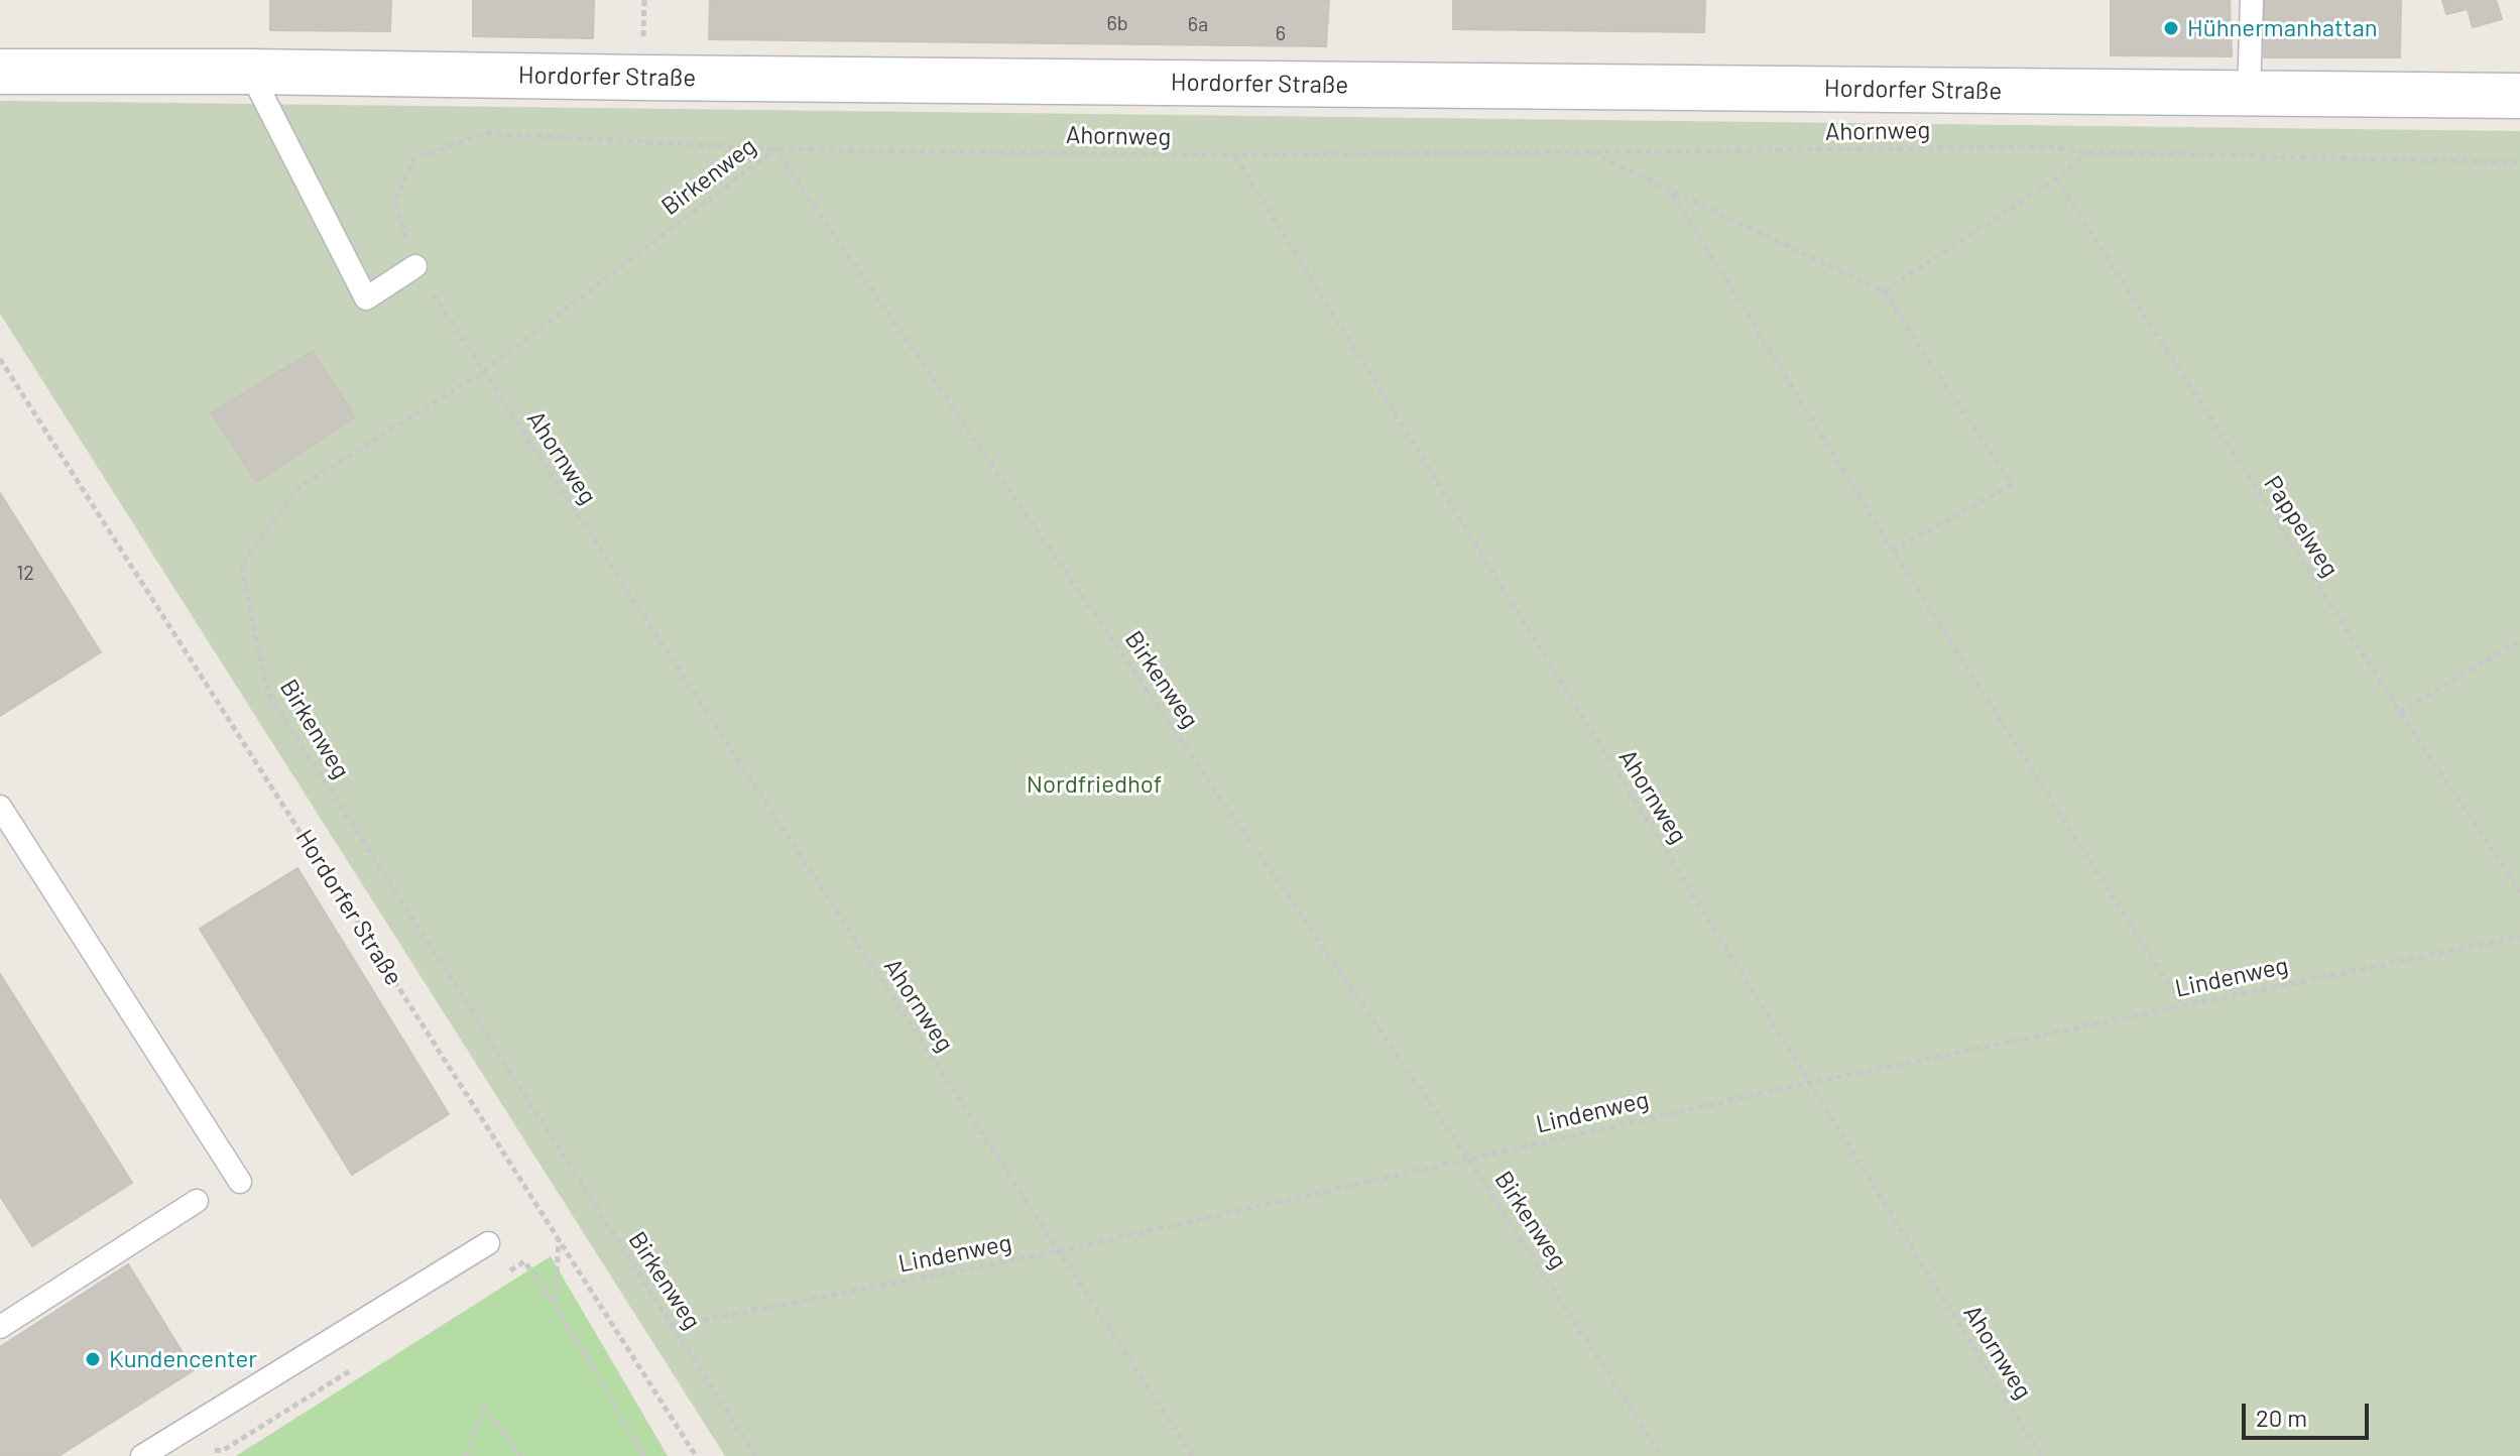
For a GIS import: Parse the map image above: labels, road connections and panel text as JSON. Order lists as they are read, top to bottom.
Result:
{
  "streets": {
    "street": ["Hordorfer Straße"],
    "path": [
      "Ahornweg",
      "Birkenweg",
      "Pappelweg",
      "Lindenweg"
    ]
  },
  "crossings": [
    ["Ahornweg", "Birkenweg"],
    ["Ahornweg", "Lindenweg"],
    ["Birkenweg", "Lindenweg"]
  ],
  "parks": ["Nordfriedhof"],
  "places": ["Hühnermanhattan", "Kundencenter"],
  "house_numbers": [
    "6b",
    "6a",
    "6",
    "12"
  ],
  "scale_bar": "20 m"
}
